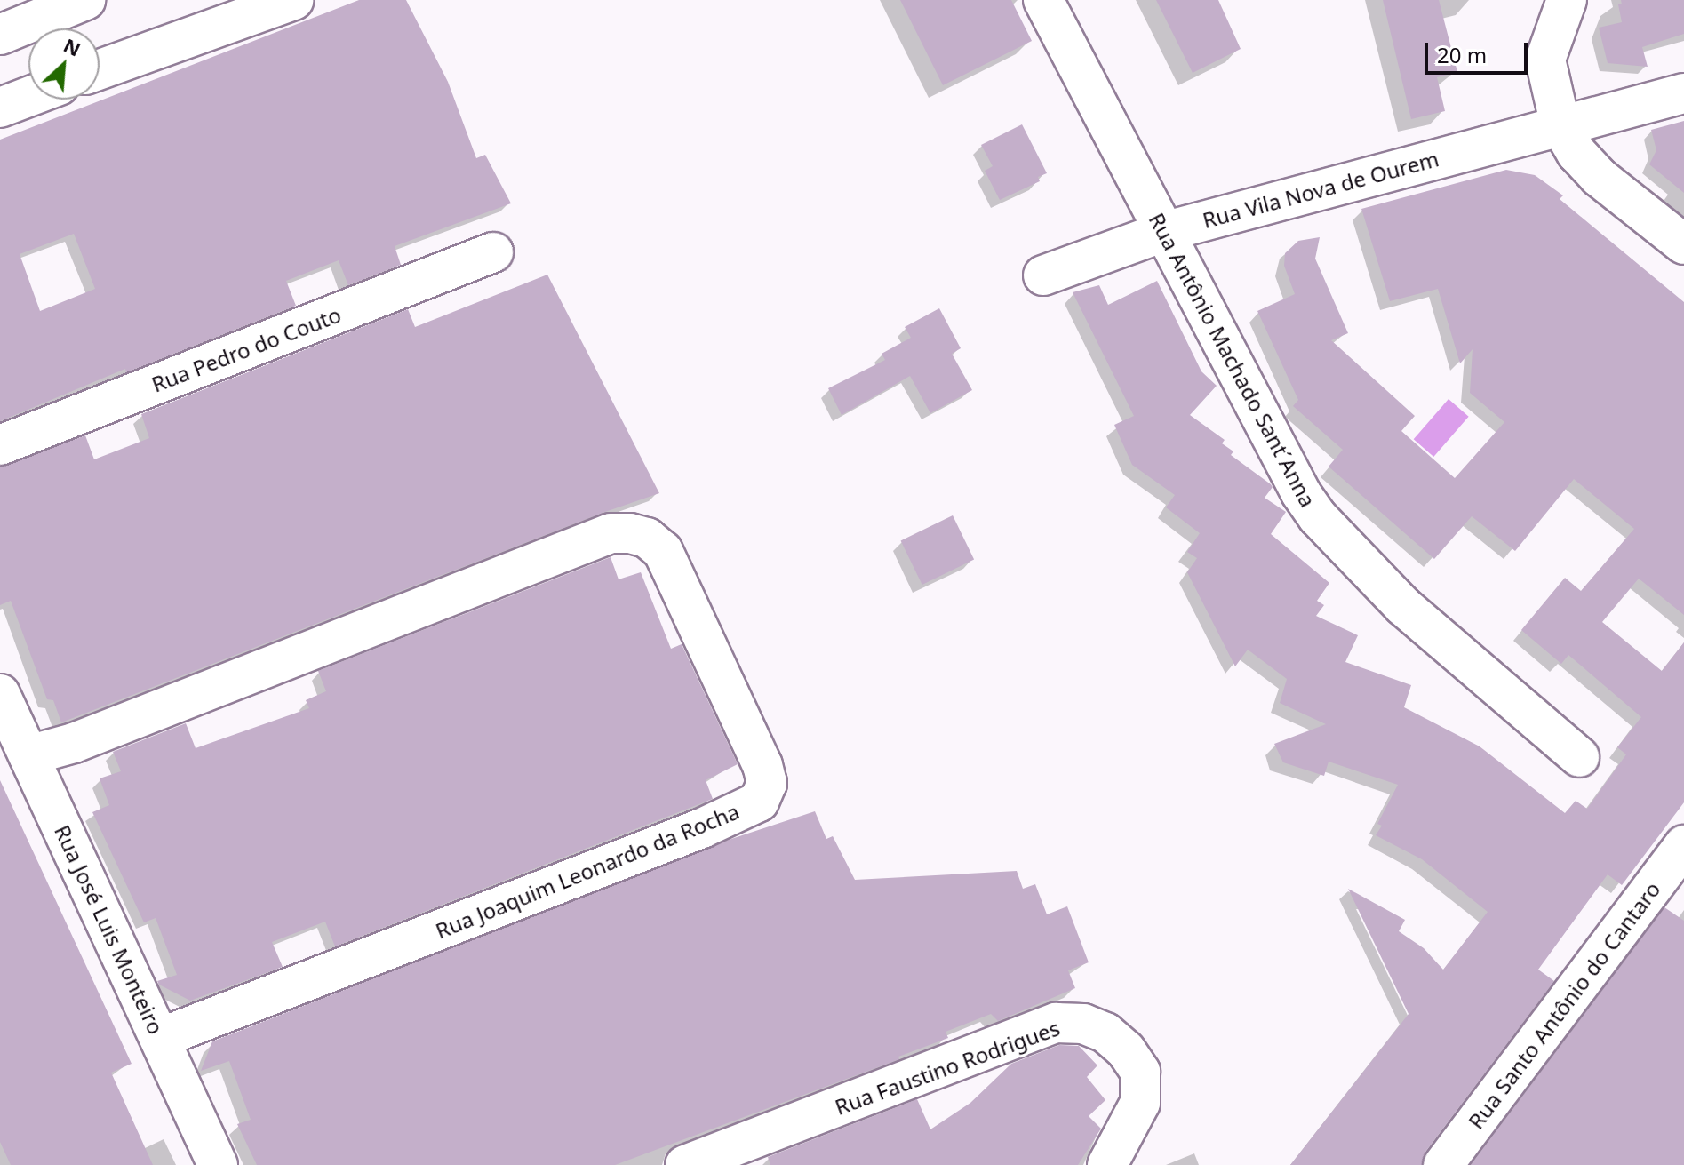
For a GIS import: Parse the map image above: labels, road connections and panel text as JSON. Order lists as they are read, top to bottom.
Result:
{
  "streets": {
    "street": [
      "Rua Vila Nova de Ourem",
      "Rua Pedro do Couto",
      "Rua Antônio Machado Sant´Anna",
      "Rua Joaquim Leonardo da Rocha",
      "Rua José Luis Monteiro",
      "Rua Santo Antônio do Cantaro",
      "Rua Faustino Rodrigues"
    ]
  },
  "crossings": [
    ["Rua Vila Nova de Ourem", "Rua Antônio Machado Sant´Anna"],
    ["Rua Joaquim Leonardo da Rocha", "Rua José Luis Monteiro"]
  ],
  "scale_bar": "20 m",
  "north": "top right"
}
